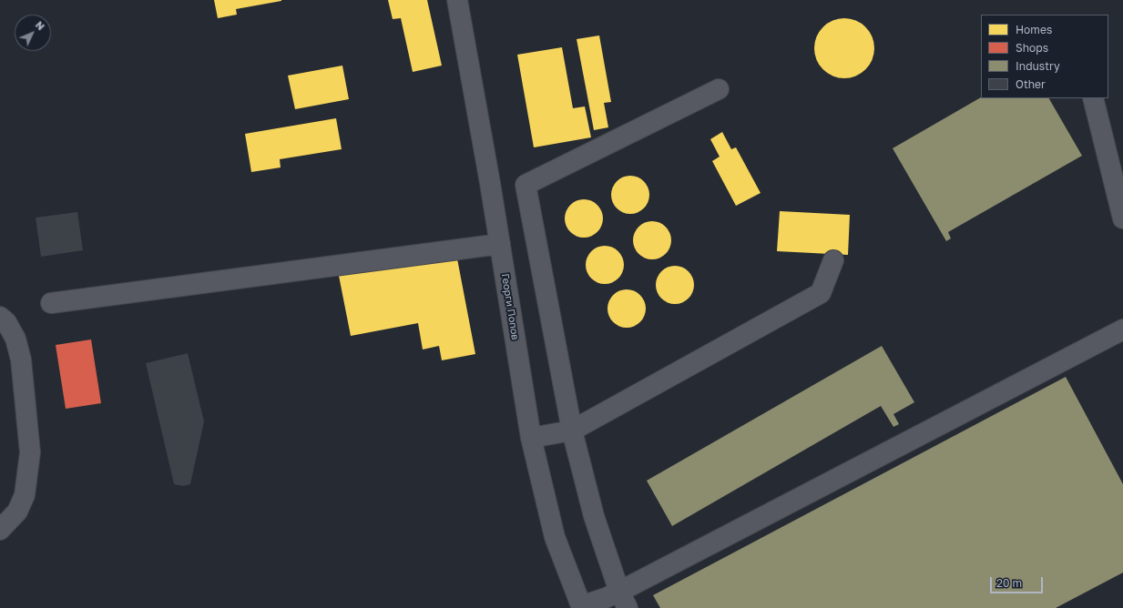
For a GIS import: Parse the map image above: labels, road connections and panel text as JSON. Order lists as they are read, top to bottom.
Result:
{
  "streets": {
    "street": ["Георги Попов"]
  },
  "legend": [
    "Homes",
    "Shops",
    "Industry",
    "Other"
  ],
  "scale_bar": "20 m",
  "north": "top right"
}
